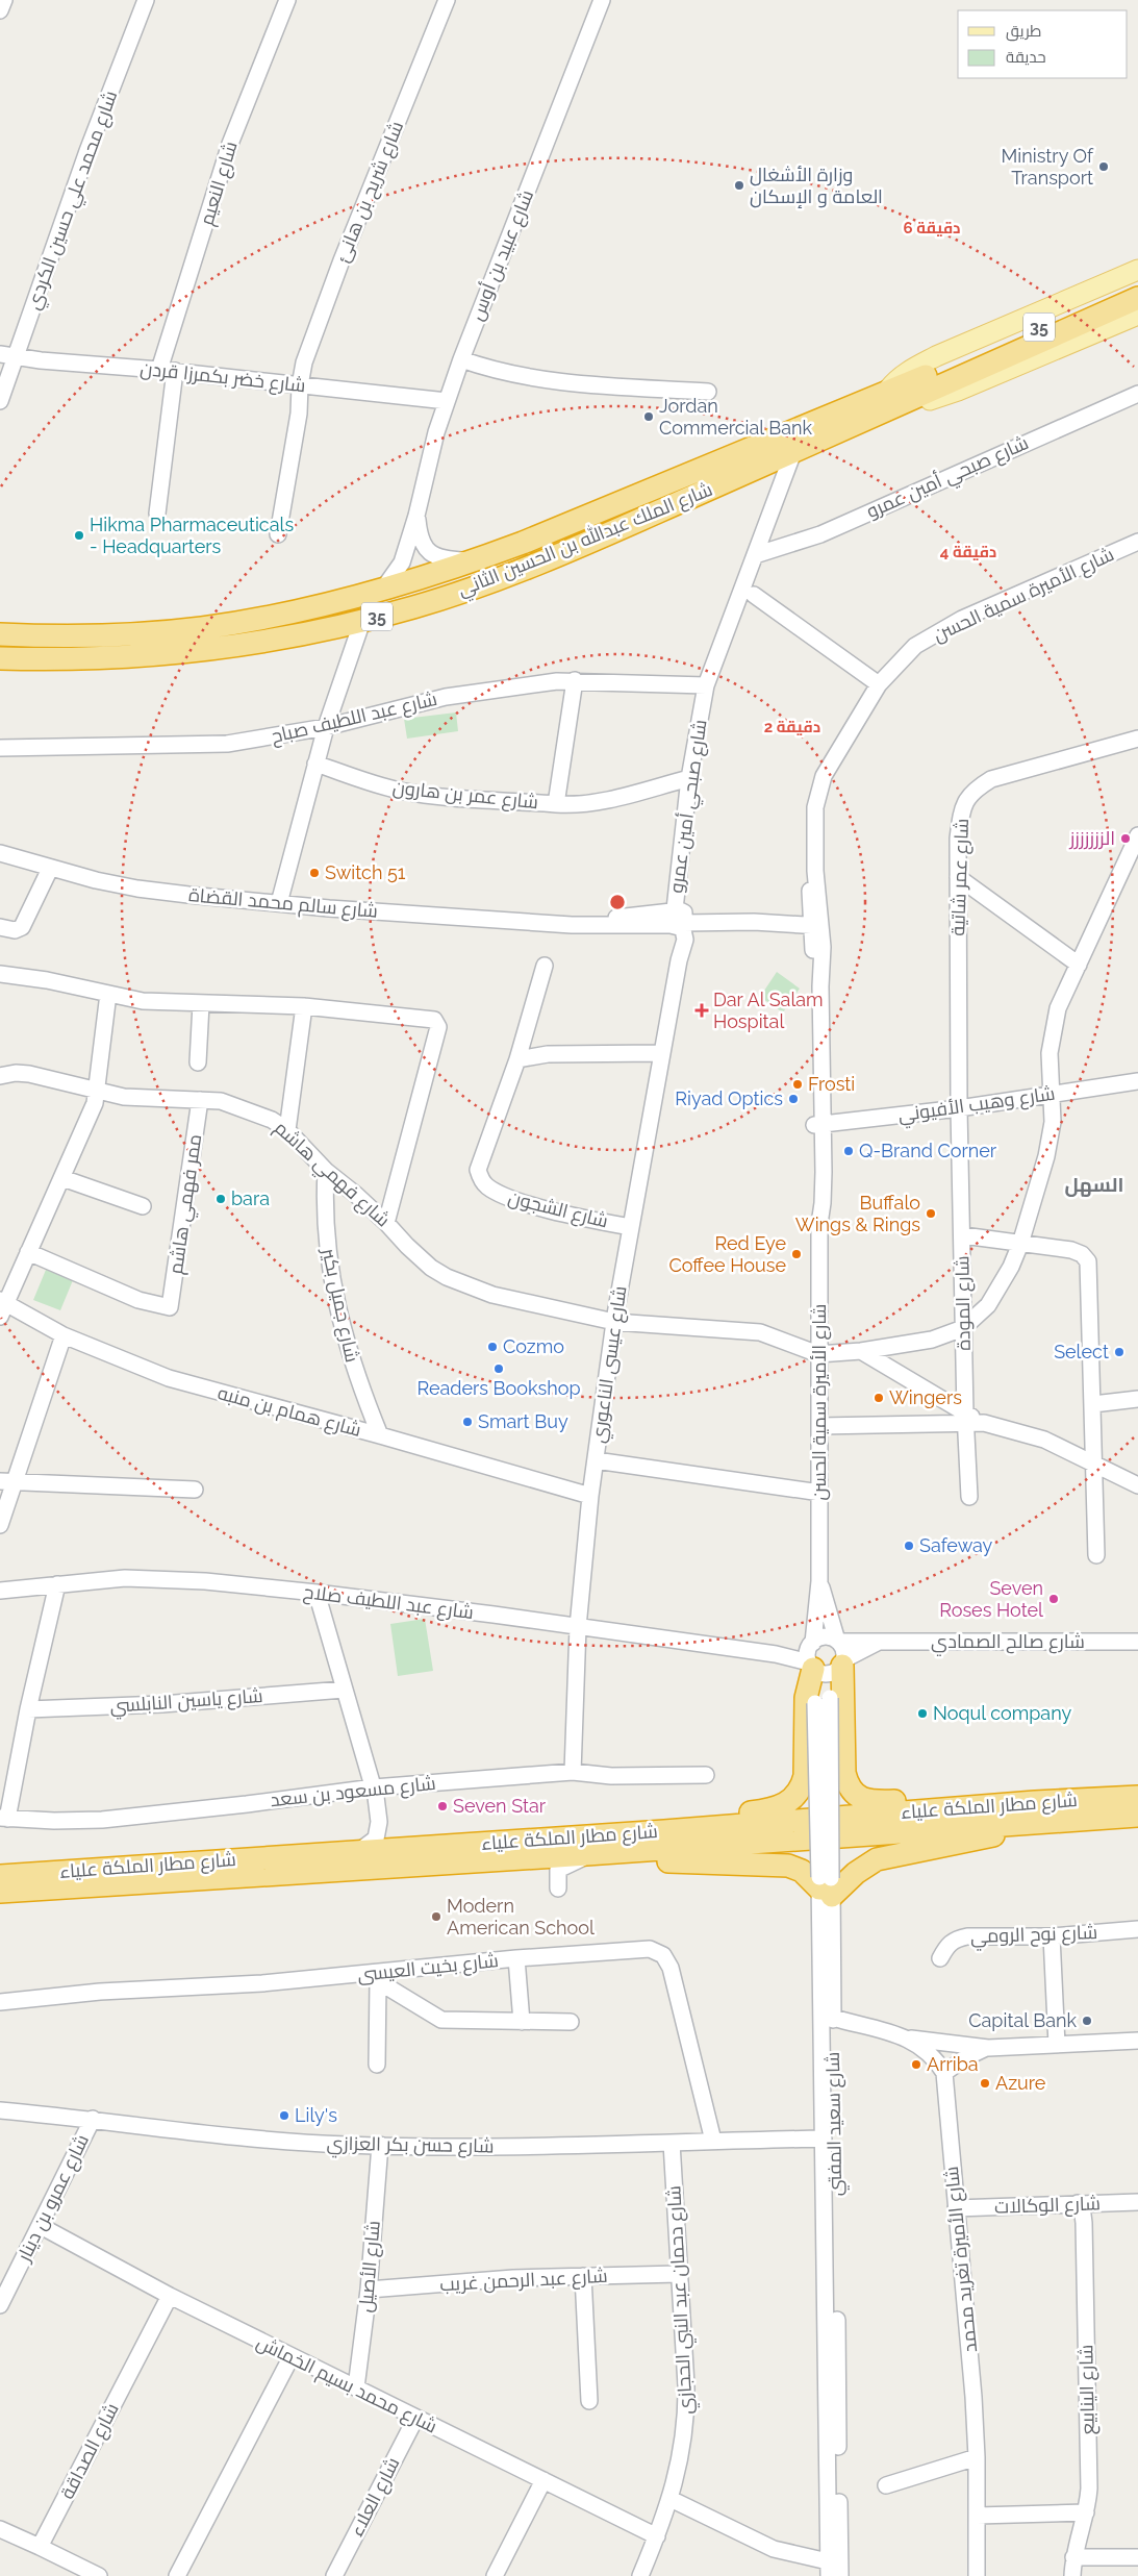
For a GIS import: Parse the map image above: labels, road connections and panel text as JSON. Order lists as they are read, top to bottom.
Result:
{
  "streets": {
    "highway": ["35", "شارع الملك عبدالله بن الحسين الثاني", "شارع مطار الملكة علياء"],
    "street": [
      "شارع النعيم",
      "شارع شريح بن هانئ",
      "شارع محمد علي حسين الكردي",
      "شارع عبيد بن أوس",
      "شارع خضر بكمرزا قردن",
      "شارع صبحي أمين عمرو",
      "شارع الأميرة سمية الحسن",
      "شارع عبد اللطيف صباح",
      "شارع عمر بن هارون",
      "شارع عمر شاتية",
      "شارع سالم محمد القضاة",
      "شارع وهيب الأفيوني",
      "شارع فهمي هاشم",
      "ممر فهمي هاشم",
      "شارع الشجون",
      "شارع المودة",
      "شارع جميل بكير",
      "شارع عيسى الناعوري",
      "شارع همام بن منبه",
      "شارع عبد اللطيف صلاح",
      "شارع صالح الصمادي",
      "شارع ياسين النابلسي",
      "شارع مسعود بن سعد",
      "شارع نوح الرومي",
      "شارع بخيت العيسى",
      "شارع سعيد المفتي",
      "شارع حسن بكر العزازي",
      "شارع عمرو بن دينار",
      "شارع الوكالات",
      "شارع الأميرة تغريد محمد",
      "شارع الأصيل",
      "شارع عبد الرحمن غريب",
      "شارع دحمان عبد النبي الحجازي",
      "شارع محمد بسيم الخماش",
      "شارع الينابيع",
      "شارع الصداقة",
      "شارع العلاء"
    ]
  },
  "crossings": [
    ["شارع النعيم", "شارع خضر بكمرزا قردن"],
    ["شارع شريح بن هانئ", "شارع خضر بكمرزا قردن"],
    ["شارع محمد علي حسين الكردي", "شارع خضر بكمرزا قردن"],
    ["شارع عبيد بن أوس", "شارع خضر بكمرزا قردن"],
    ["شارع عبيد بن أوس", "شارع الملك عبدالله بن الحسين الثاني"],
    ["شارع صبحي أمين عمرو", "شارع الملك عبدالله بن الحسين الثاني"],
    ["شارع صبحي أمين عمرو", "شارع عبد اللطيف صباح"],
    ["شارع صبحي أمين عمرو", "شارع سالم محمد القضاة"],
    ["شارع صبحي أمين عمرو", "شارع عيسى الناعوري"],
    ["شارع الأميرة سمية الحسن", "شارع سالم محمد القضاة"],
    ["شارع الأميرة سمية الحسن", "شارع وهيب الأفيوني"],
    ["شارع الأميرة سمية الحسن", "شارع فهمي هاشم"],
    ["شارع الأميرة سمية الحسن", "شارع عبد اللطيف صلاح"],
    ["شارع الأميرة سمية الحسن", "شارع صالح الصمادي"],
    ["شارع الأميرة سمية الحسن", "شارع سعيد المفتي"],
    ["شارع عبد اللطيف صباح", "شارع عمر بن هارون"],
    ["شارع عمر شاتية", "شارع وهيب الأفيوني"],
    ["شارع عمر شاتية", "شارع المودة"],
    ["شارع سالم محمد القضاة", "شارع عيسى الناعوري"],
    ["شارع وهيب الأفيوني", "شارع المودة"],
    ["شارع فهمي هاشم", "ممر فهمي هاشم"],
    ["شارع فهمي هاشم", "شارع جميل بكير"],
    ["شارع فهمي هاشم", "شارع عيسى الناعوري"],
    ["شارع الشجون", "شارع عيسى الناعوري"],
    ["شارع جميل بكير", "شارع همام بن منبه"],
    ["شارع عيسى الناعوري", "شارع همام بن منبه"],
    ["شارع عيسى الناعوري", "شارع عبد اللطيف صلاح"],
    ["شارع عيسى الناعوري", "شارع مسعود بن سعد"],
    ["شارع عبد اللطيف صلاح", "شارع صالح الصمادي"],
    ["شارع عبد اللطيف صلاح", "شارع سعيد المفتي"],
    ["شارع صالح الصمادي", "شارع سعيد المفتي"],
    ["شارع بخيت العيسى", "شارع حسن بكر العزازي"],
    ["شارع سعيد المفتي", "شارع حسن بكر العزازي"],
    ["شارع حسن بكر العزازي", "شارع عمرو بن دينار"],
    ["شارع حسن بكر العزازي", "شارع الأصيل"],
    ["شارع حسن بكر العزازي", "شارع دحمان عبد النبي الحجازي"],
    ["شارع عمرو بن دينار", "شارع محمد بسيم الخماش"],
    ["شارع الوكالات", "شارع الأميرة تغريد محمد"],
    ["شارع الوكالات", "شارع الينابيع"],
    ["شارع الأصيل", "شارع عبد الرحمن غريب"],
    ["شارع الأصيل", "شارع محمد بسيم الخماش"],
    ["شارع عبد الرحمن غريب", "شارع دحمان عبد النبي الحجازي"],
    ["شارع دحمان عبد النبي الحجازي", "شارع محمد بسيم الخماش"],
    ["شارع محمد بسيم الخماش", "شارع الصداقة"],
    ["شارع محمد بسيم الخماش", "شارع العلاء"]
  ],
  "districts": ["السهل"],
  "places": {
    "other": [
      "Ministry Of Transport",
      "وزارة الأشغال العامة و الإسكان",
      "Jordan Commercial Bank",
      "Hikma Pharmaceuticals - Headquarters",
      "الززززززز",
      "Switch 51",
      "Frosti",
      "Riyad Optics",
      "Q-Brand Corner",
      "bara",
      "Buffalo Wings & Rings",
      "Red Eye Coffee House",
      "Cozmo",
      "Select",
      "Readers Bookshop",
      "Wingers",
      "Smart Buy",
      "Safeway",
      "Seven Roses Hotel",
      "Noqul company",
      "Seven Star",
      "Modern American School",
      "Capital Bank",
      "Arriba",
      "Azure",
      "Lily's"
    ],
    "health": ["Dar Al Salam Hospital"]
  },
  "legend": ["طريق", "حديقة"],
  "rings": ["6 دقيقة", "4 دقيقة", "2 دقيقة"]
}
